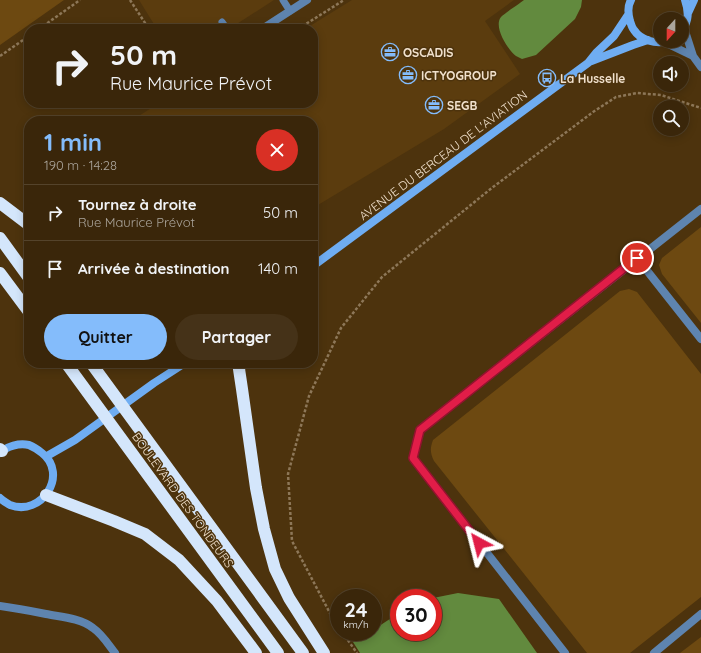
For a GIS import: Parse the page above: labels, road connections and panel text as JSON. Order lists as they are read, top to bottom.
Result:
{
  "streets": {
    "highway": ["BOULEVARD DES TONDEURS"],
    "street": ["AVENUE DU BERCEAU DE L'AVIATION"]
  },
  "places": {
    "office": ["OSCADIS", "ICTYOGROUP", "SEGB"],
    "bus stop": ["La Husselle"]
  },
  "north": "bottom",
  "page": {
    "turn": ["50 m", "Rue Maurice Prévot"],
    "heading": ["1 min", "190 m · 14:28"],
    "list": [
      {
        "name": "Tournez à droite",
        "note": "Rue Maurice Prévot",
        "value": "50 m"
      },
      {
        "name": "Arrivée à destination",
        "value": "140 m"
      }
    ],
    "buttons": ["Quitter", "Partager"],
    "speed": "24 km/h",
    "limit": "30"
  }
}
